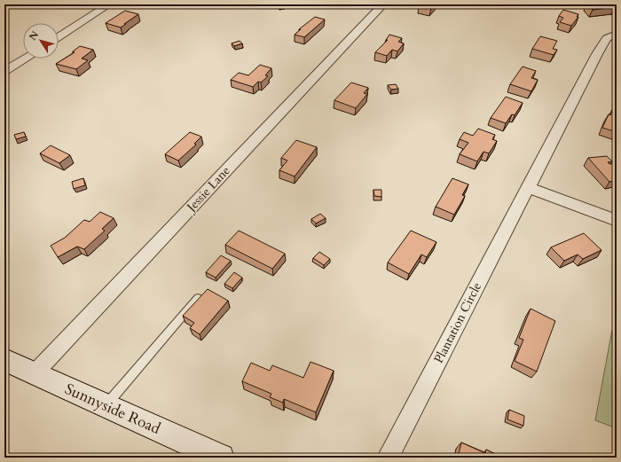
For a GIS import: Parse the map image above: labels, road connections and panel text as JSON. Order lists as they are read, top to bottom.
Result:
{
  "streets": {
    "street": ["Jessie Lane", "Plantation Circle", "Sunnyside Road"]
  },
  "crossings": [
    ["Jessie Lane", "Sunnyside Road"]
  ],
  "north": "top left"
}
